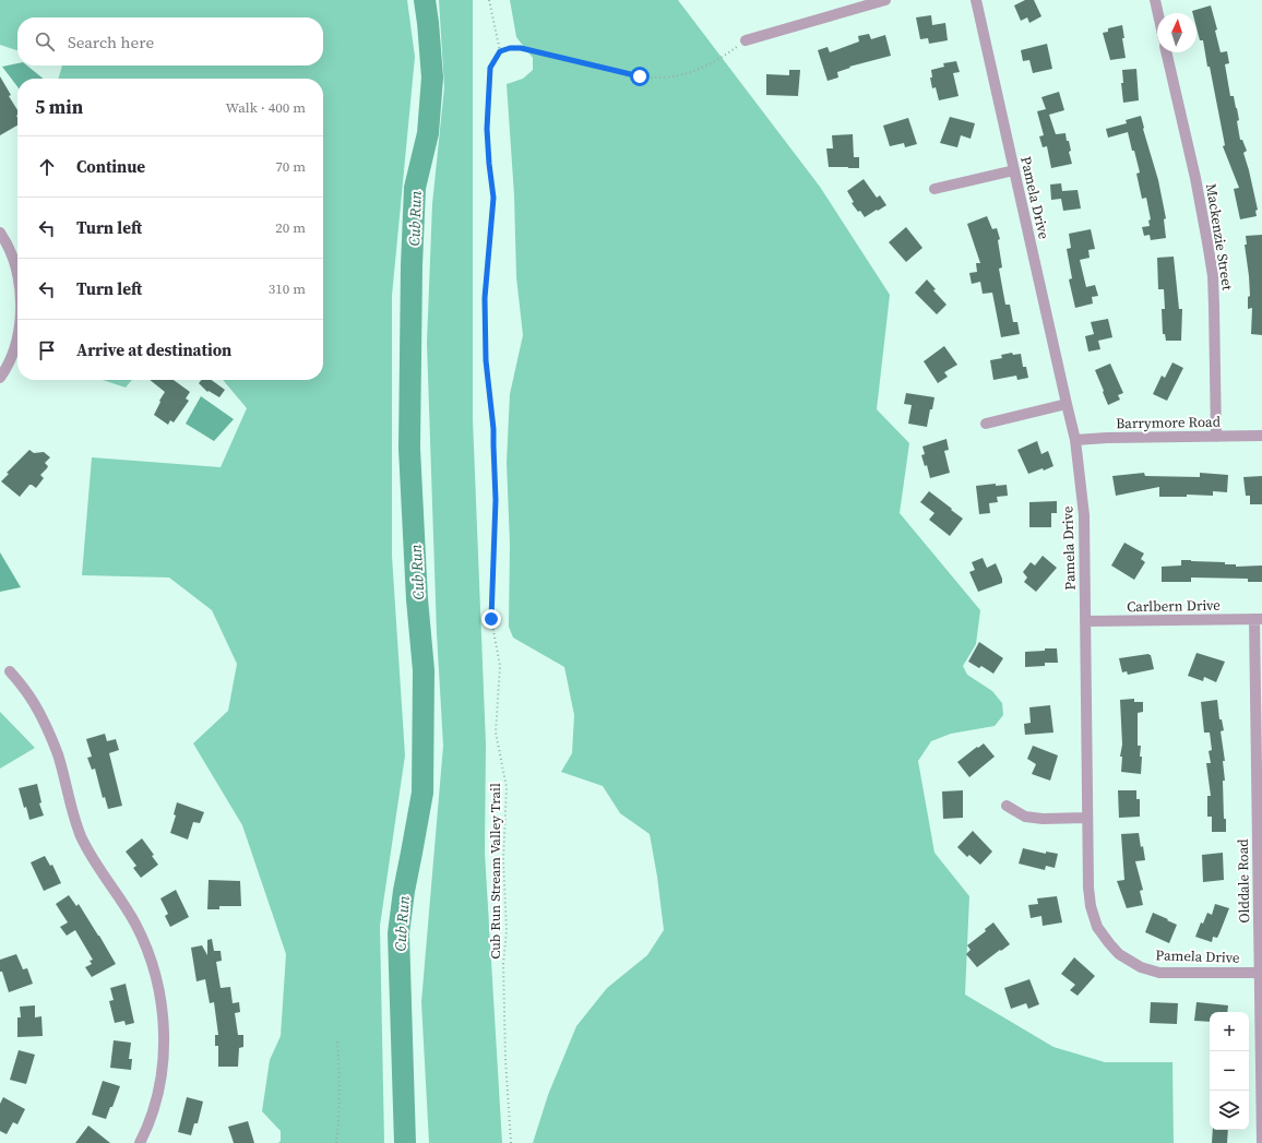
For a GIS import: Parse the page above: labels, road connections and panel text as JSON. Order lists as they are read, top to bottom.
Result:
{
  "streets": {
    "street": [
      "Pamela Drive",
      "Mackenzie Street",
      "Barrymore Road",
      "Carlbern Drive",
      "Olddale Road"
    ],
    "path": ["Cub Run Stream Valley Trail"]
  },
  "crossings": [
    ["Pamela Drive", "Barrymore Road"],
    ["Pamela Drive", "Carlbern Drive"],
    ["Pamela Drive", "Olddale Road"],
    ["Mackenzie Street", "Barrymore Road"],
    ["Carlbern Drive", "Olddale Road"]
  ],
  "water": ["Cub Run"],
  "north": "top",
  "page": {
    "search": "Search here",
    "heading": ["5 min", "Walk · 400 m"],
    "list": [
      ["Continue", "70 m"],
      ["Turn left", "20 m"],
      ["Turn left", "310 m"],
      "Arrive at destination"
    ],
    "map_buttons": ["+", "−"]
  }
}
